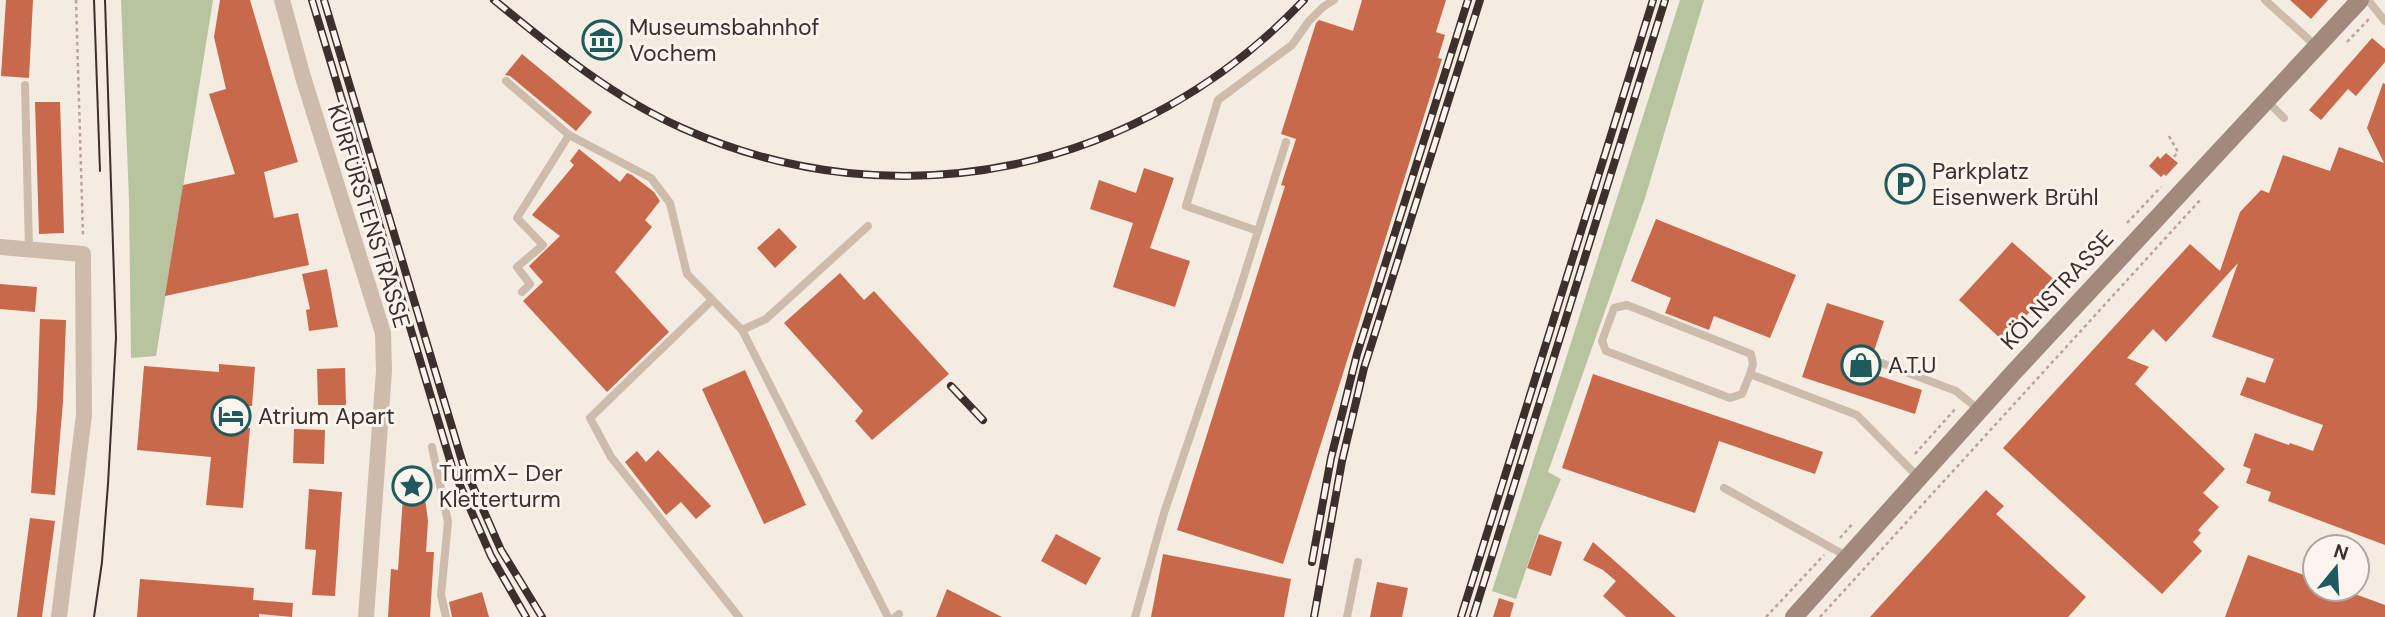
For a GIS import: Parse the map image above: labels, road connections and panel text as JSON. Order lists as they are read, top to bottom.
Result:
{
  "streets": {
    "main road": ["KÖLNSTRASSE"],
    "street": ["KURFÜRSTENSTRASSE"]
  },
  "places": {
    "museum": ["Museumsbahnhof Vochem"],
    "parking": ["Parkplatz Eisenwerk Brühl"],
    "shop": ["A.T.U"],
    "hotel": ["Atrium Apart"],
    "place": ["TurmX- Der Kletterturm"]
  },
  "north": "top"
}
